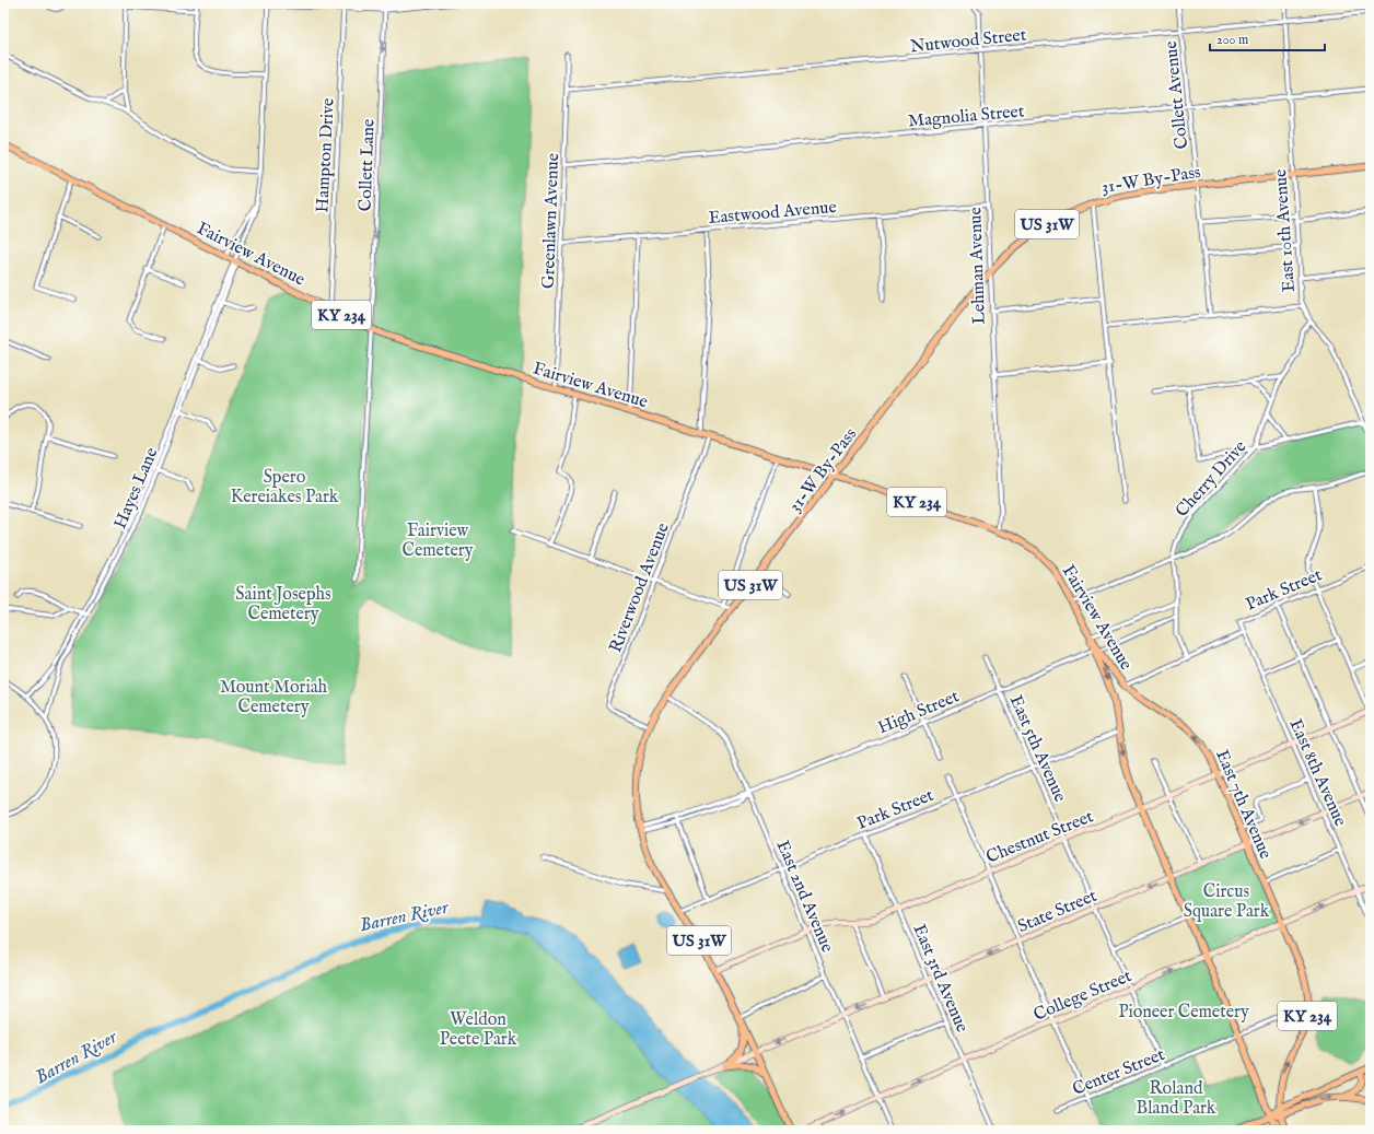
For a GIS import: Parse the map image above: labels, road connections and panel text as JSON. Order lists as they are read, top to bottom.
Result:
{
  "streets": {
    "main road": [
      "31-W By-Pass",
      "US 31W",
      "Fairview Avenue",
      "KY 234",
      "East 7th Avenue"
    ],
    "street": [
      "Nutwood Street",
      "Collett Avenue",
      "Magnolia Street",
      "Hampton Drive",
      "Collett Lane",
      "Eastwood Avenue",
      "Greenlawn Avenue",
      "East 10th Avenue",
      "Lehman Avenue",
      "Cherry Drive",
      "Hayes Lane",
      "Riverwood Avenue",
      "Park Street",
      "High Street",
      "East 5th Avenue",
      "East 8th Avenue",
      "Chestnut Street",
      "East 2nd Avenue",
      "State Street",
      "East 3rd Avenue",
      "College Street",
      "Center Street"
    ]
  },
  "crossings": [
    ["Nutwood Street", "Collett Avenue"],
    ["Nutwood Street", "Greenlawn Avenue"],
    ["Nutwood Street", "East 10th Avenue"],
    ["Nutwood Street", "Lehman Avenue"],
    ["Collett Avenue", "Magnolia Street"],
    ["Collett Avenue", "31-W By-Pass"],
    ["Magnolia Street", "Greenlawn Avenue"],
    ["Magnolia Street", "East 10th Avenue"],
    ["Magnolia Street", "Lehman Avenue"],
    ["Hampton Drive", "Fairview Avenue"],
    ["Collett Lane", "Fairview Avenue"],
    ["31-W By-Pass", "US 31W"],
    ["31-W By-Pass", "East 10th Avenue"],
    ["31-W By-Pass", "Fairview Avenue"],
    ["31-W By-Pass", "Lehman Avenue"],
    ["31-W By-Pass", "Riverwood Avenue"],
    ["31-W By-Pass", "Park Street"],
    ["31-W By-Pass", "Chestnut Street"],
    ["31-W By-Pass", "East 2nd Avenue"],
    ["31-W By-Pass", "State Street"],
    ["Eastwood Avenue", "Greenlawn Avenue"],
    ["Eastwood Avenue", "Lehman Avenue"],
    ["Greenlawn Avenue", "Fairview Avenue"],
    ["US 31W", "State Street"],
    ["East 10th Avenue", "Cherry Drive"],
    ["Fairview Avenue", "Lehman Avenue"],
    ["Fairview Avenue", "KY 234"],
    ["Fairview Avenue", "Hayes Lane"],
    ["Fairview Avenue", "Riverwood Avenue"],
    ["Fairview Avenue", "Park Street"],
    ["Fairview Avenue", "High Street"],
    ["Fairview Avenue", "East 7th Avenue"],
    ["KY 234", "Park Street"],
    ["KY 234", "High Street"],
    ["KY 234", "Chestnut Street"],
    ["KY 234", "State Street"],
    ["KY 234", "College Street"],
    ["KY 234", "Center Street"],
    ["Park Street", "East 5th Avenue"],
    ["Park Street", "East 8th Avenue"],
    ["Park Street", "East 7th Avenue"],
    ["Park Street", "East 2nd Avenue"],
    ["Park Street", "East 3rd Avenue"],
    ["High Street", "East 5th Avenue"],
    ["High Street", "East 2nd Avenue"],
    ["East 5th Avenue", "Chestnut Street"],
    ["East 5th Avenue", "State Street"],
    ["East 5th Avenue", "College Street"],
    ["East 5th Avenue", "Center Street"],
    ["East 8th Avenue", "Chestnut Street"],
    ["East 8th Avenue", "State Street"],
    ["East 8th Avenue", "College Street"],
    ["East 7th Avenue", "Chestnut Street"],
    ["East 7th Avenue", "State Street"],
    ["East 7th Avenue", "College Street"],
    ["East 7th Avenue", "Center Street"],
    ["Chestnut Street", "East 2nd Avenue"],
    ["Chestnut Street", "East 3rd Avenue"],
    ["East 2nd Avenue", "State Street"],
    ["East 2nd Avenue", "College Street"],
    ["State Street", "East 3rd Avenue"],
    ["East 3rd Avenue", "College Street"]
  ],
  "one_way": ["Collett Lane"],
  "water": ["Barren River"],
  "parks": [
    "Spero Kereiakes Park",
    "Fairview Cemetery",
    "Saint Josephs Cemetery",
    "Mount Moriah Cemetery",
    "Circus Square Park",
    "Pioneer Cemetery",
    "Weldon Peete Park",
    "Roland Bland Park"
  ],
  "scale_bar": "200 m"
}
